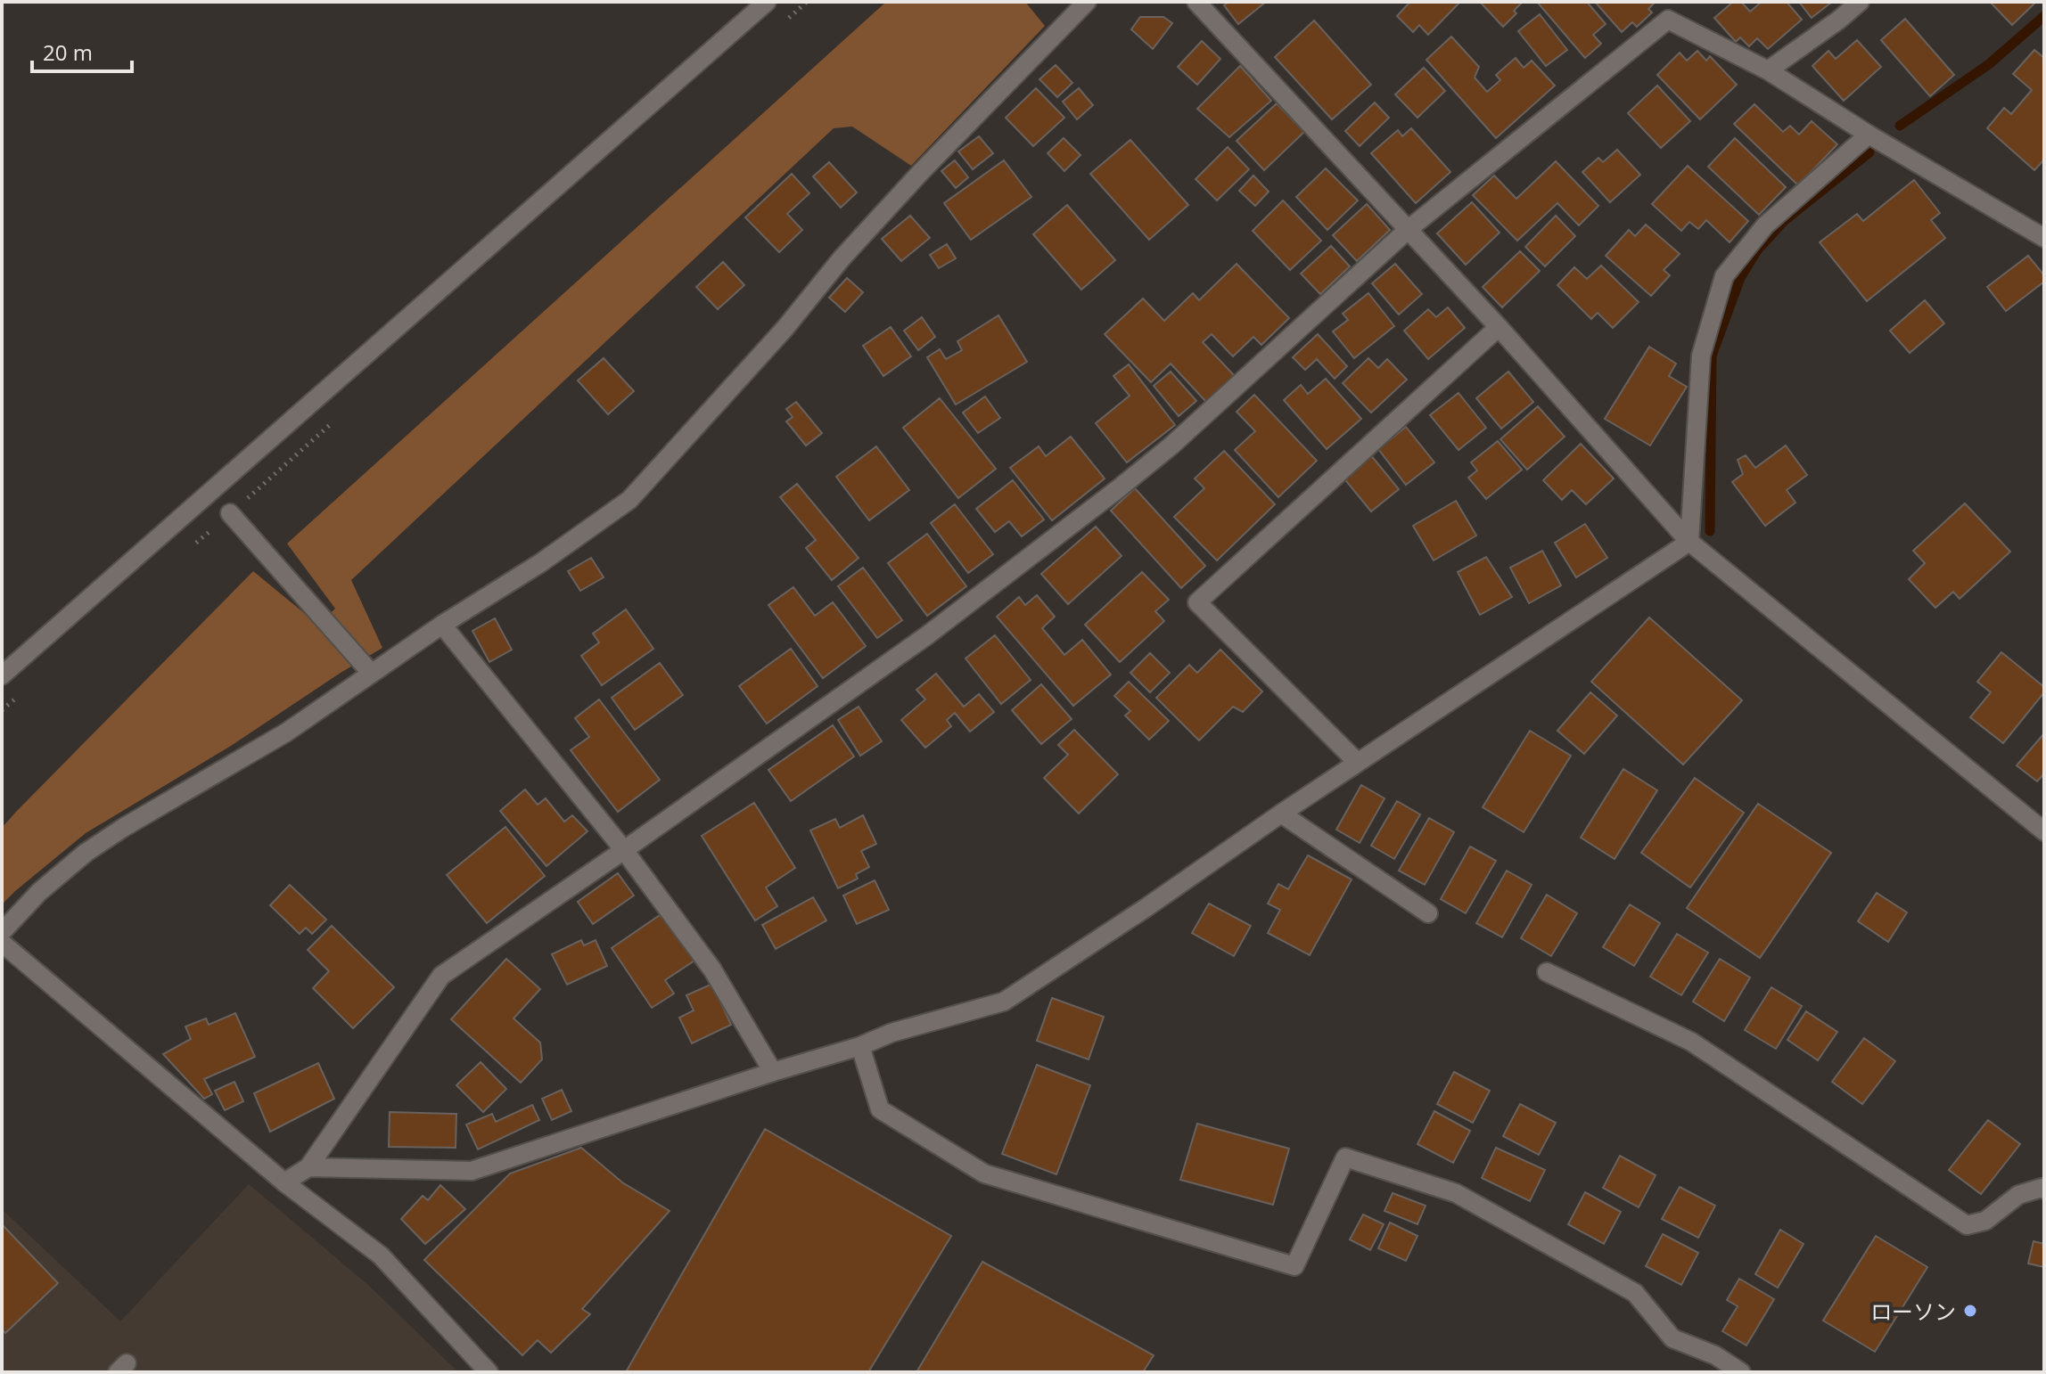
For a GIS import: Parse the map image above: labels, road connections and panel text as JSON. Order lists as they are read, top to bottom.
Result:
{
  "places": ["ローソン"],
  "scale_bar": "20 m"
}
